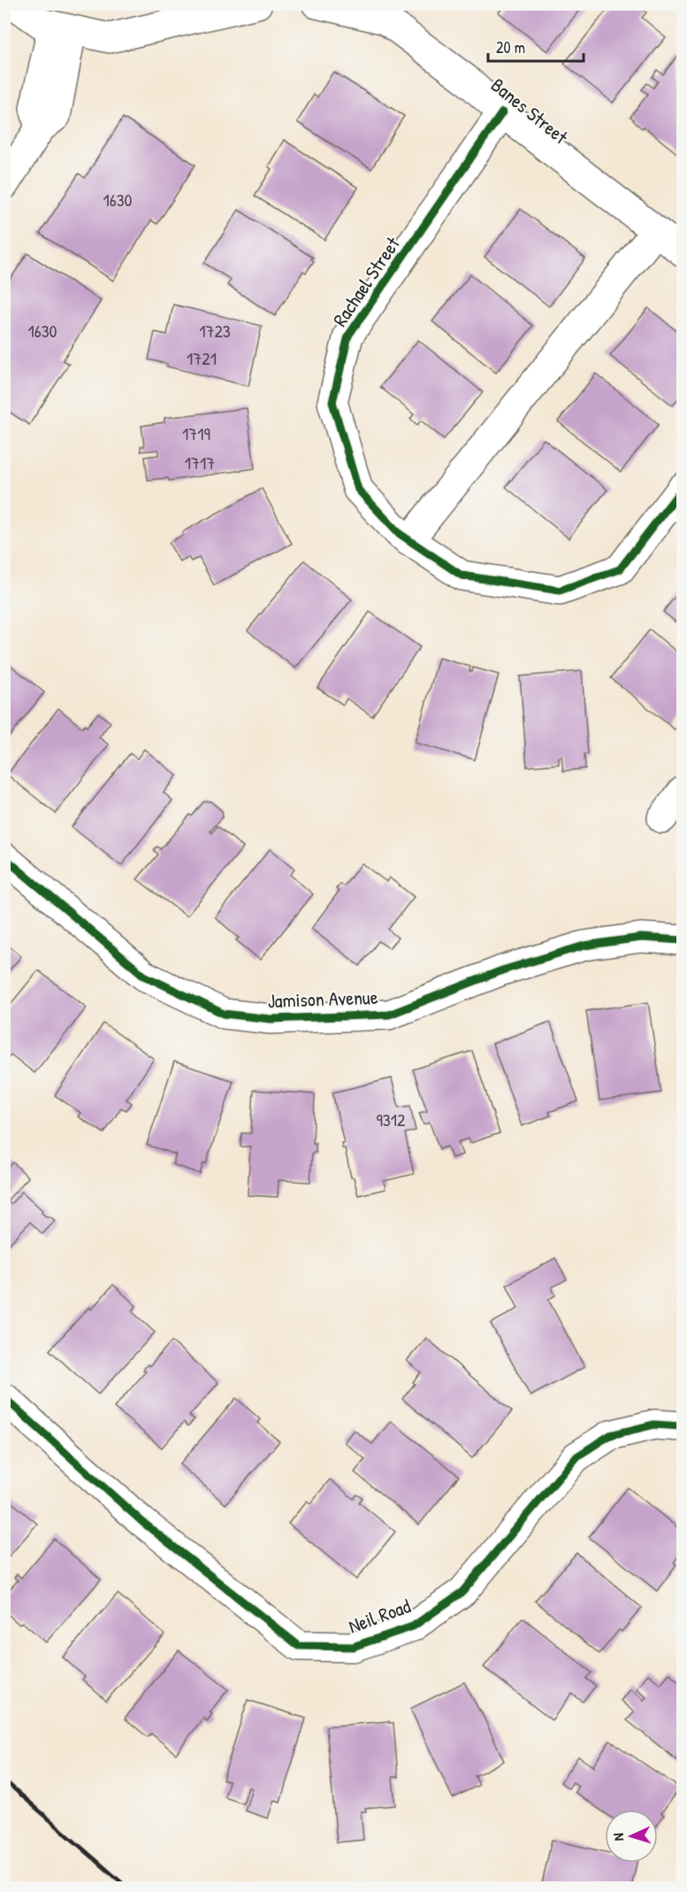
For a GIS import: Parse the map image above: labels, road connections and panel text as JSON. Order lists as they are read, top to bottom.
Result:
{
  "streets": {
    "street": [
      "Banes Street",
      "Rachael Street",
      "Jamison Avenue",
      "Neil Road"
    ]
  },
  "crossings": [
    ["Banes Street", "Rachael Street"]
  ],
  "house_numbers": [
    "1630",
    "1630",
    "1723",
    "1721",
    "1719",
    "1717",
    "9312"
  ],
  "scale_bar": "20 m",
  "north": "left"
}
